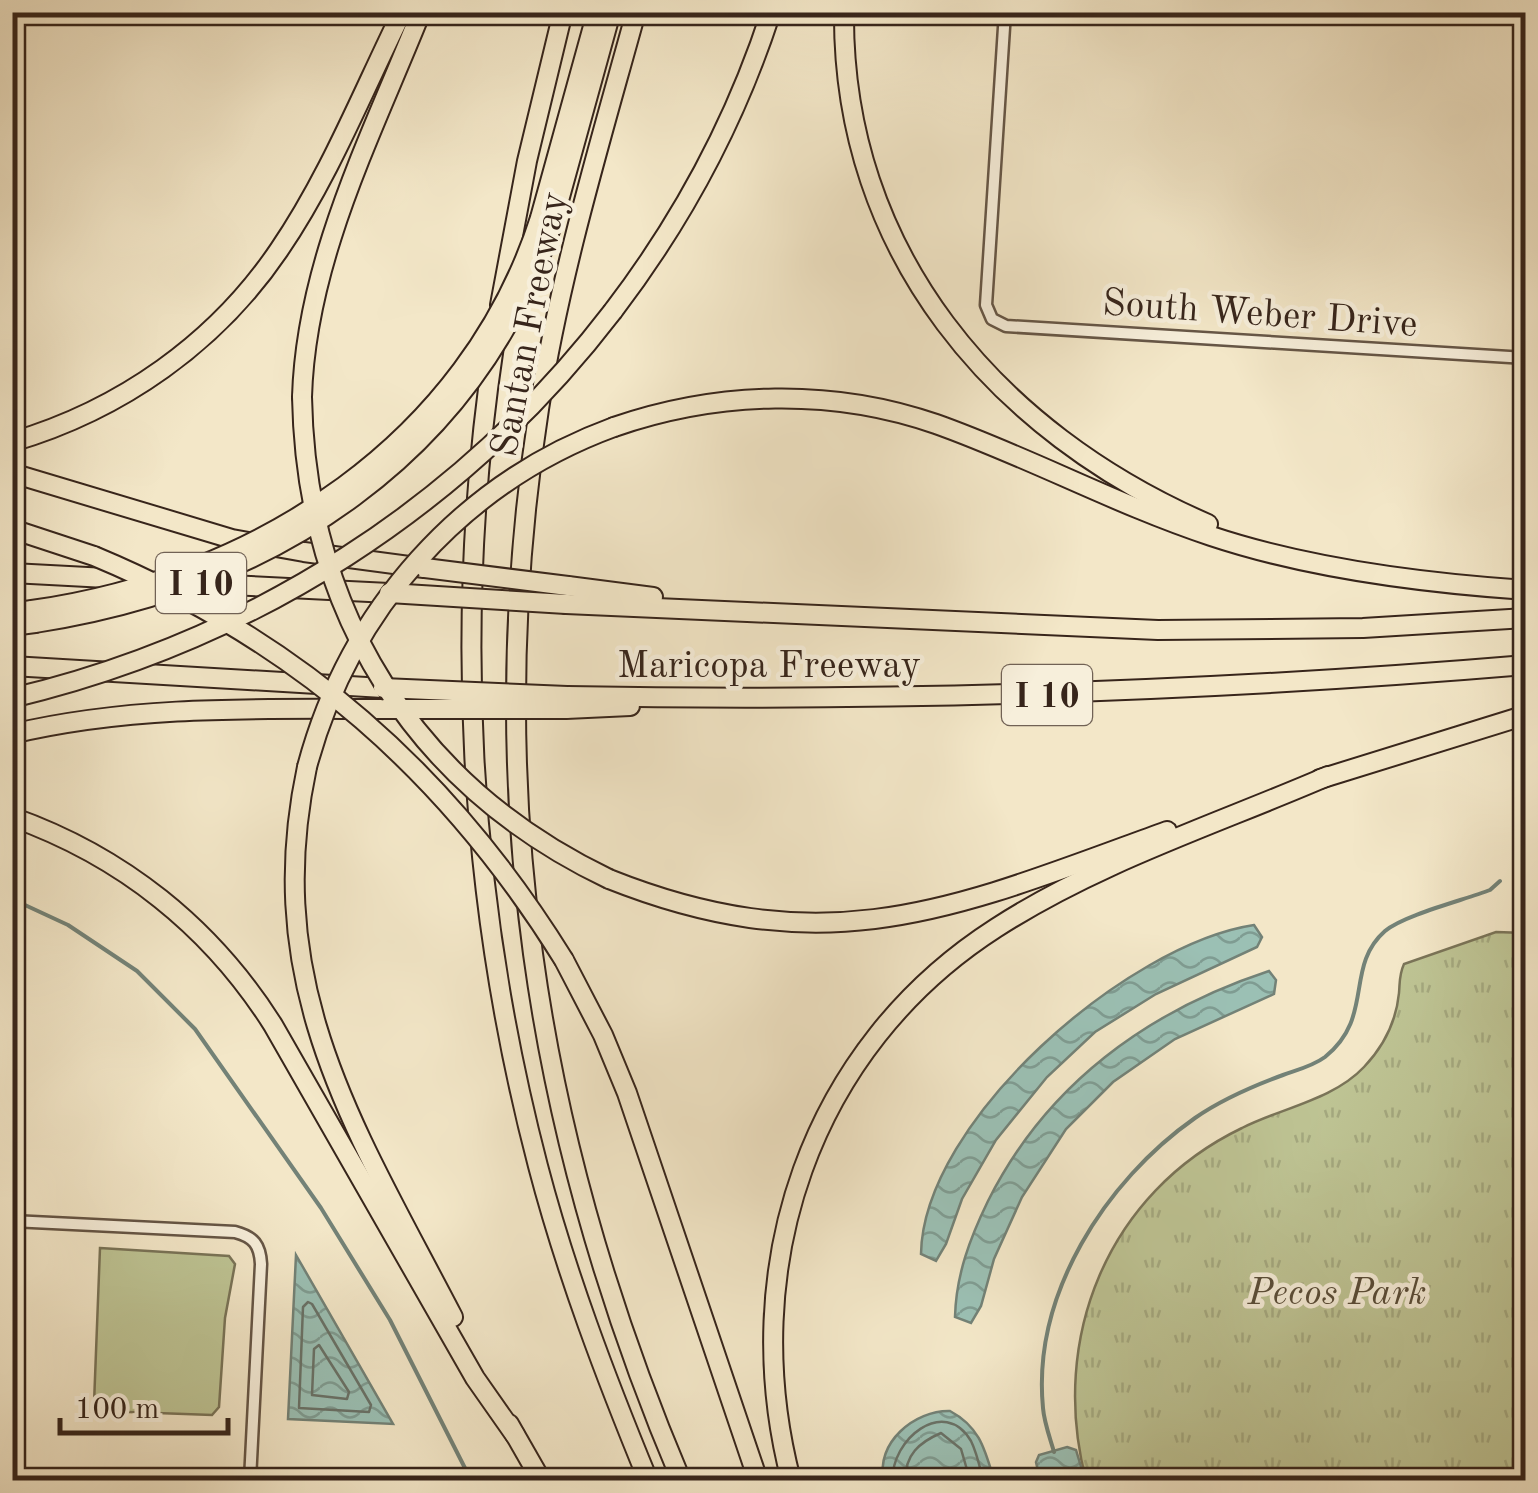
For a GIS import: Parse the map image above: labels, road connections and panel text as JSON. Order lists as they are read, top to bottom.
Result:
{
  "streets": {
    "highway": ["Santan Freeway", "I 10", "Maricopa Freeway"],
    "street": ["South Weber Drive"]
  },
  "crossings": [
    ["I 10", "Maricopa Freeway"]
  ],
  "parks": ["Pecos Park"],
  "scale_bar": "100 m"
}
